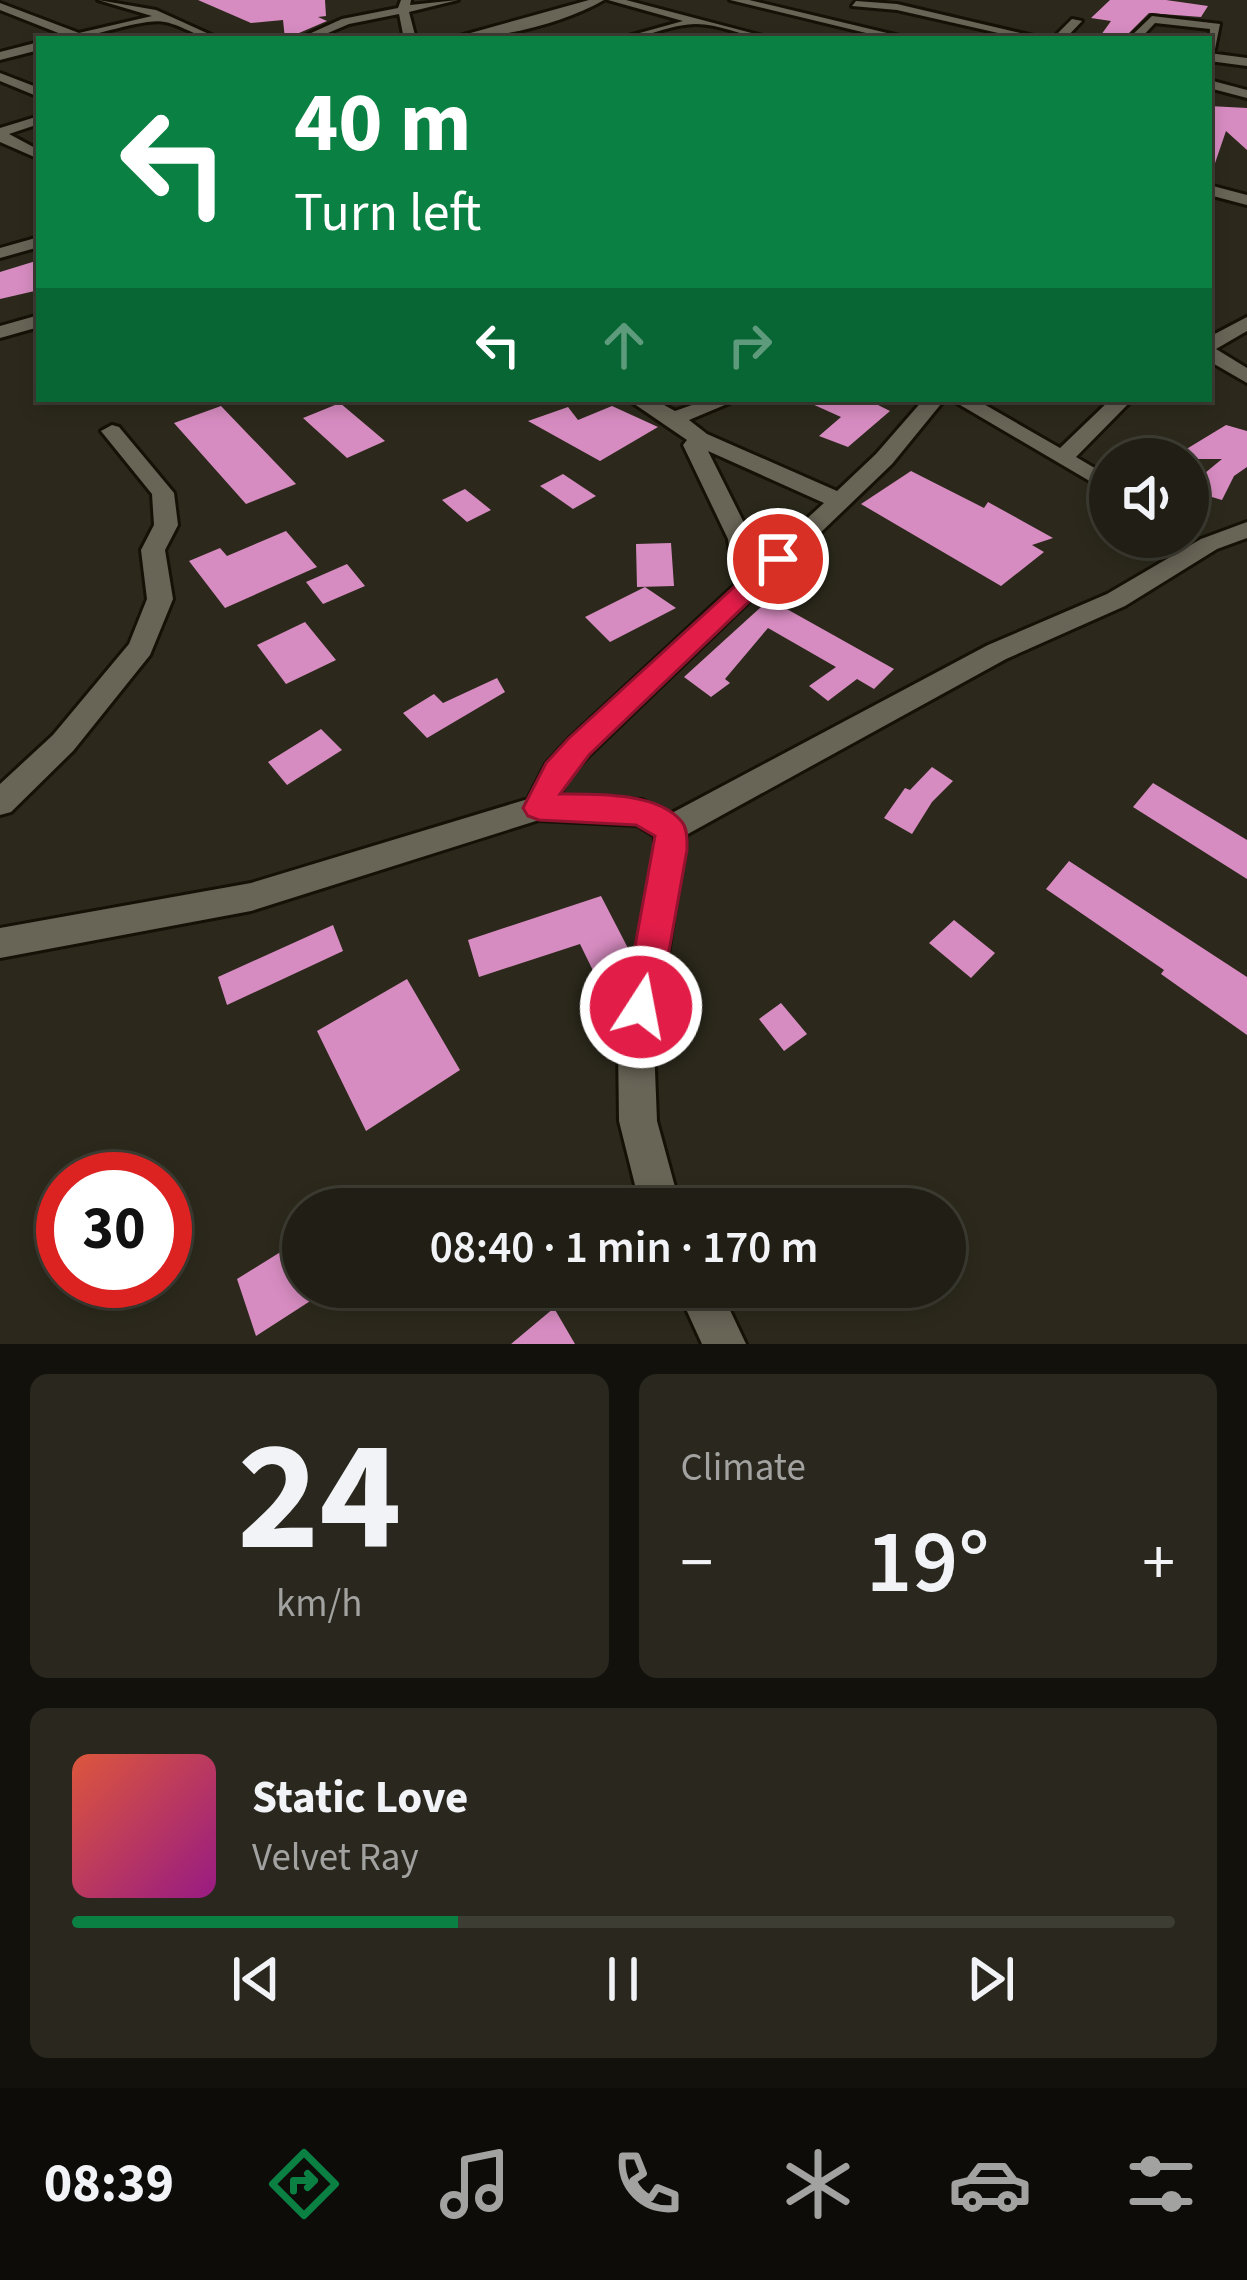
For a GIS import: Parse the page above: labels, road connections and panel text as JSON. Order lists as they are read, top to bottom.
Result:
{
  "page": {
    "turn": ["40 m", "Turn left"],
    "limit": "30",
    "trip": "08:40 · 1 min · 170 m",
    "tile": [
      ["24", "km/h"],
      "Climate"
    ],
    "heat": ["−", "19°", "+"],
    "song": ["Static Love", "Velvet Ray"],
    "tabs": "08:39"
  }
}
